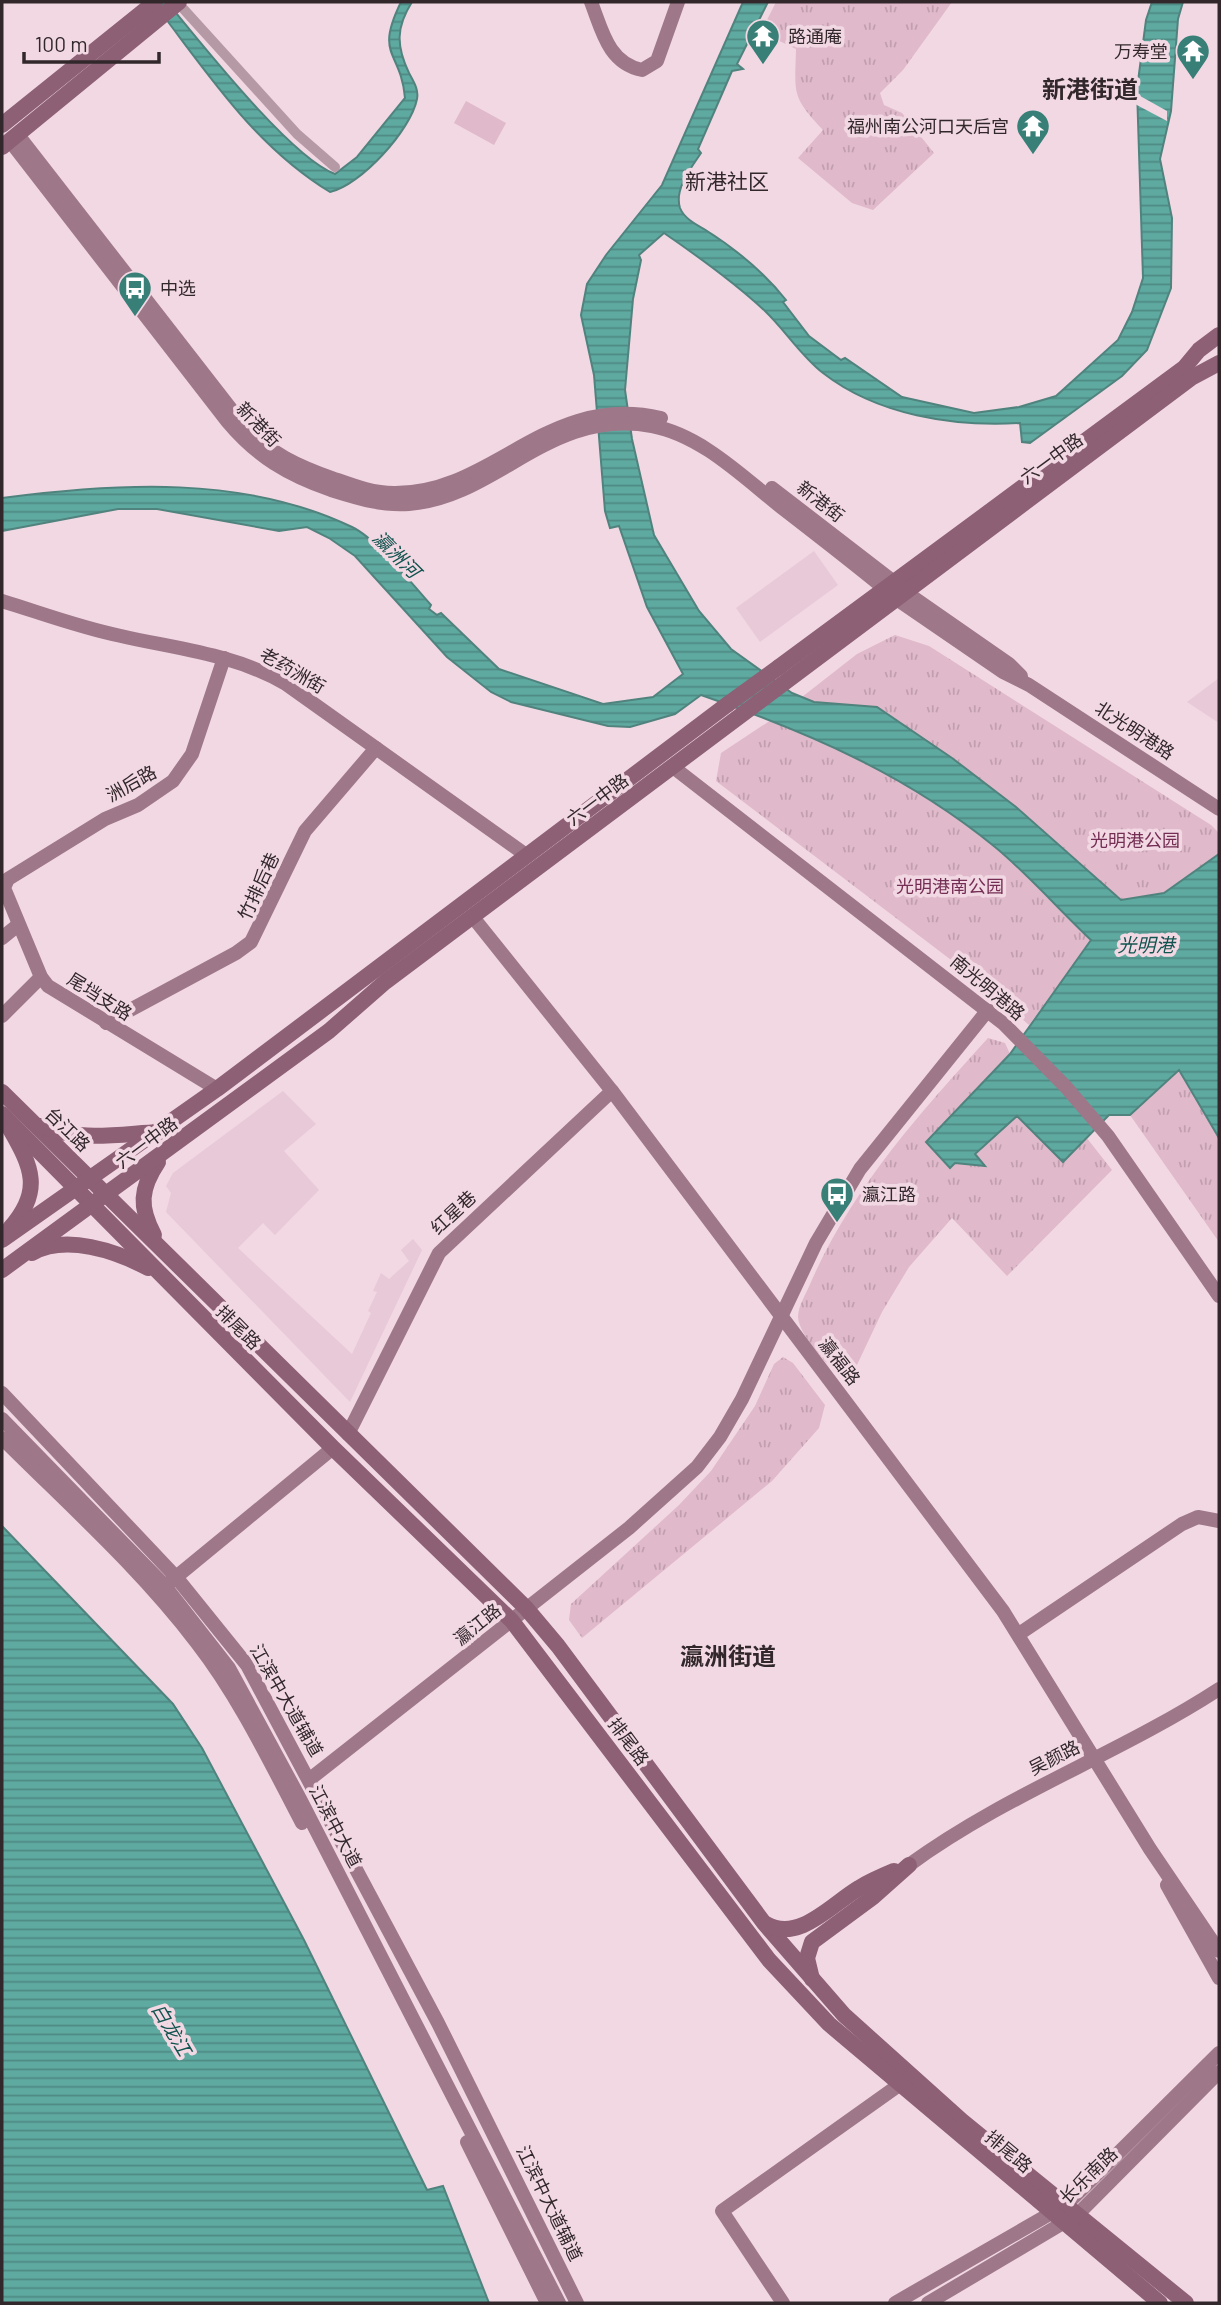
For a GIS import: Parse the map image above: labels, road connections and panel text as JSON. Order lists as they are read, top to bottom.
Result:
{
  "streets": {
    "main road": ["六一中路", "台江路", "排尾路"],
    "street": [
      "新港街",
      "老药洲街",
      "北光明港路",
      "洲后路",
      "竹排后巷",
      "南光明港路",
      "尾垱支路",
      "红星巷",
      "瀛福路",
      "瀛江路",
      "江滨中大道辅道",
      "吴颜路",
      "江滨中大道",
      "长乐南路"
    ]
  },
  "crossings": [
    ["新港街", "六一中路"],
    ["新港街", "北光明港路"],
    ["六一中路", "老药洲街"],
    ["六一中路", "北光明港路"],
    ["六一中路", "南光明港路"],
    ["六一中路", "尾垱支路"],
    ["六一中路", "台江路"],
    ["六一中路", "排尾路"],
    ["六一中路", "瀛福路"],
    ["老药洲街", "洲后路"],
    ["老药洲街", "竹排后巷"],
    ["洲后路", "尾垱支路"],
    ["竹排后巷", "尾垱支路"],
    ["南光明港路", "瀛江路"],
    ["台江路", "排尾路"],
    ["红星巷", "排尾路"],
    ["红星巷", "瀛福路"],
    ["排尾路", "瀛江路"],
    ["排尾路", "长乐南路"],
    ["瀛福路", "瀛江路"],
    ["瀛福路", "吴颜路"],
    ["瀛江路", "江滨中大道辅道"],
    ["江滨中大道辅道", "江滨中大道"]
  ],
  "districts": ["新港街道", "新港社区", "瀛洲街道"],
  "water": ["瀛洲河", "光明港", "白龙江"],
  "parks": ["光明港公园", "光明港南公园"],
  "places": {
    "temple": ["路通庵", "万寿堂", "福州南公河口天后宫"],
    "bus stop": ["中选", "瀛江路"]
  },
  "scale_bar": "100 m"
}
